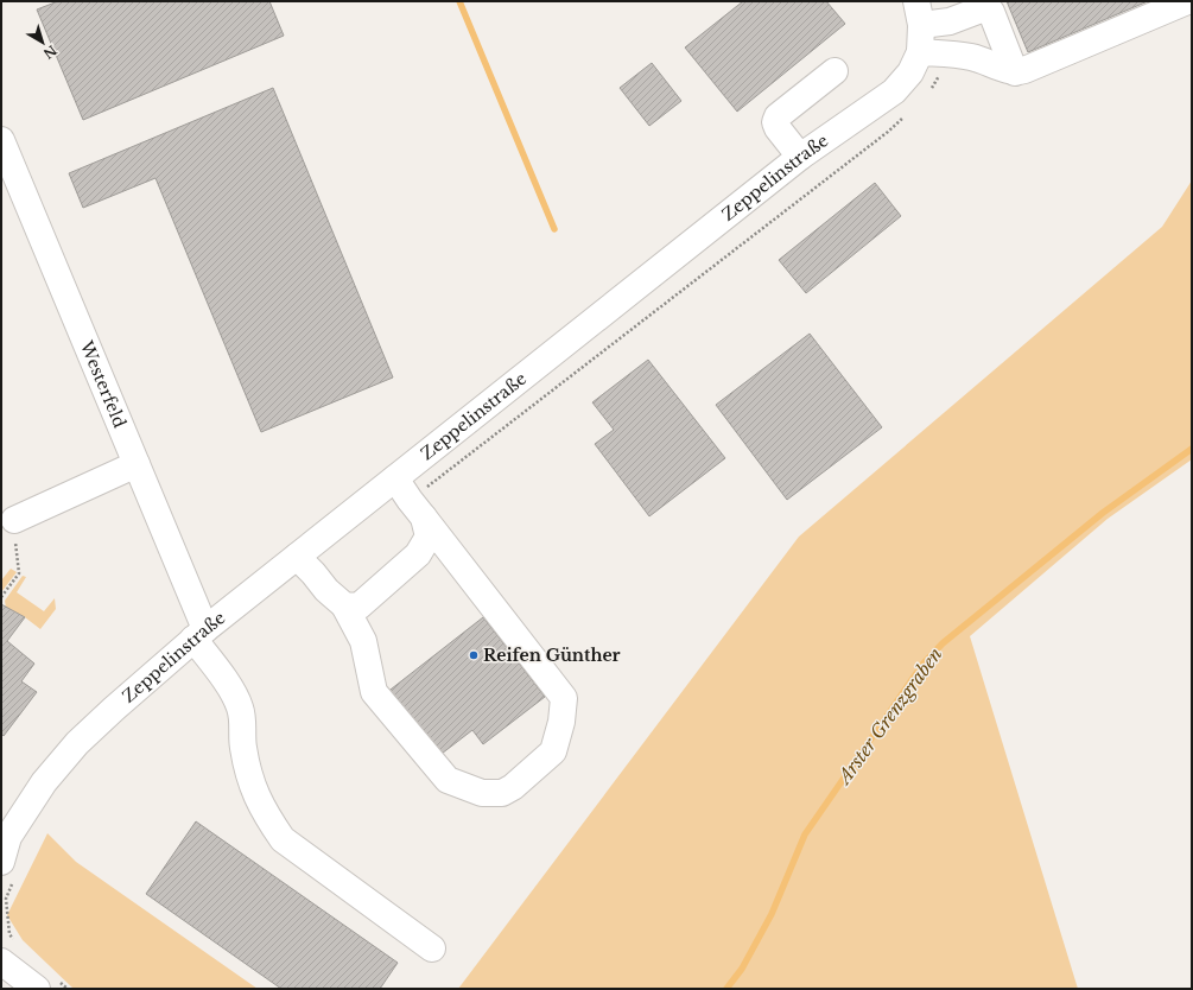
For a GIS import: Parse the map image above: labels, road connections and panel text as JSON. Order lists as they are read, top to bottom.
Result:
{
  "streets": {
    "street": ["Zeppelinstraße", "Westerfeld"]
  },
  "crossings": [
    ["Zeppelinstraße", "Westerfeld"]
  ],
  "water": ["Arster Grenzgraben"],
  "places": ["Reifen Günther"],
  "north": "bottom right"
}
